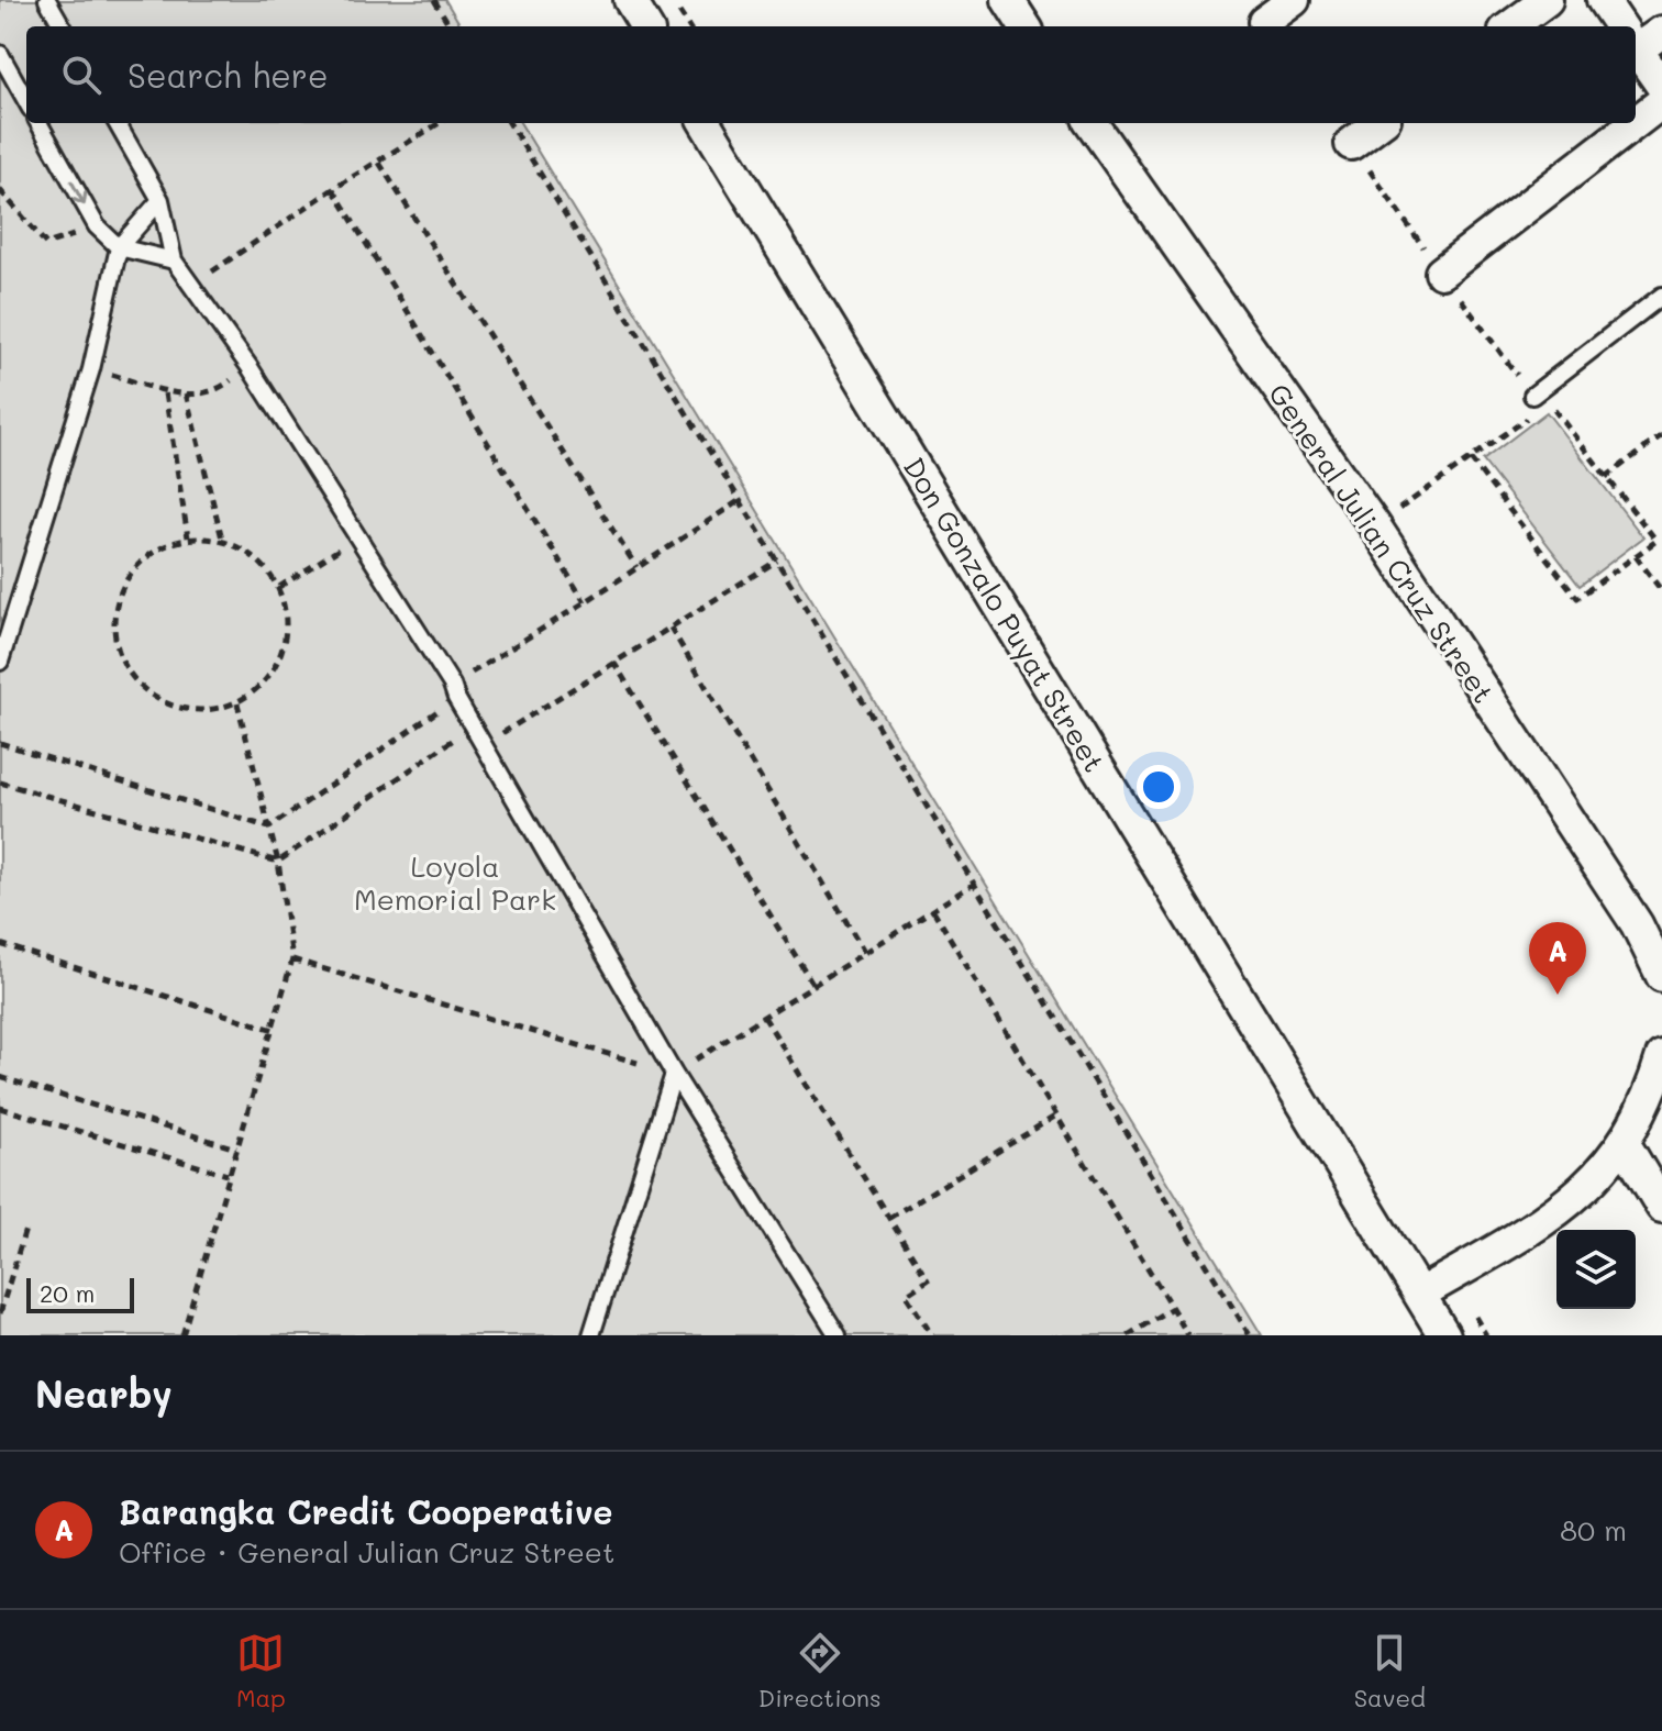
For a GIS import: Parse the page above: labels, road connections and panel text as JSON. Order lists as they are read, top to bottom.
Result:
{
  "streets": {
    "street": ["General Julian Cruz Street", "Don Gonzalo Puyat Street"]
  },
  "parks": ["Loyola Memorial Park"],
  "scale_bar": "20 m",
  "page": {
    "search": "Search here",
    "pins": "A",
    "scale": "20 m",
    "heading": "Nearby",
    "list": [
      {
        "mark": "A",
        "name": "Barangka Credit Cooperative",
        "note": "Office · General Julian Cruz Street",
        "value": "80 m"
      }
    ],
    "nav": ["Map", "Directions", "Saved"]
  }
}
